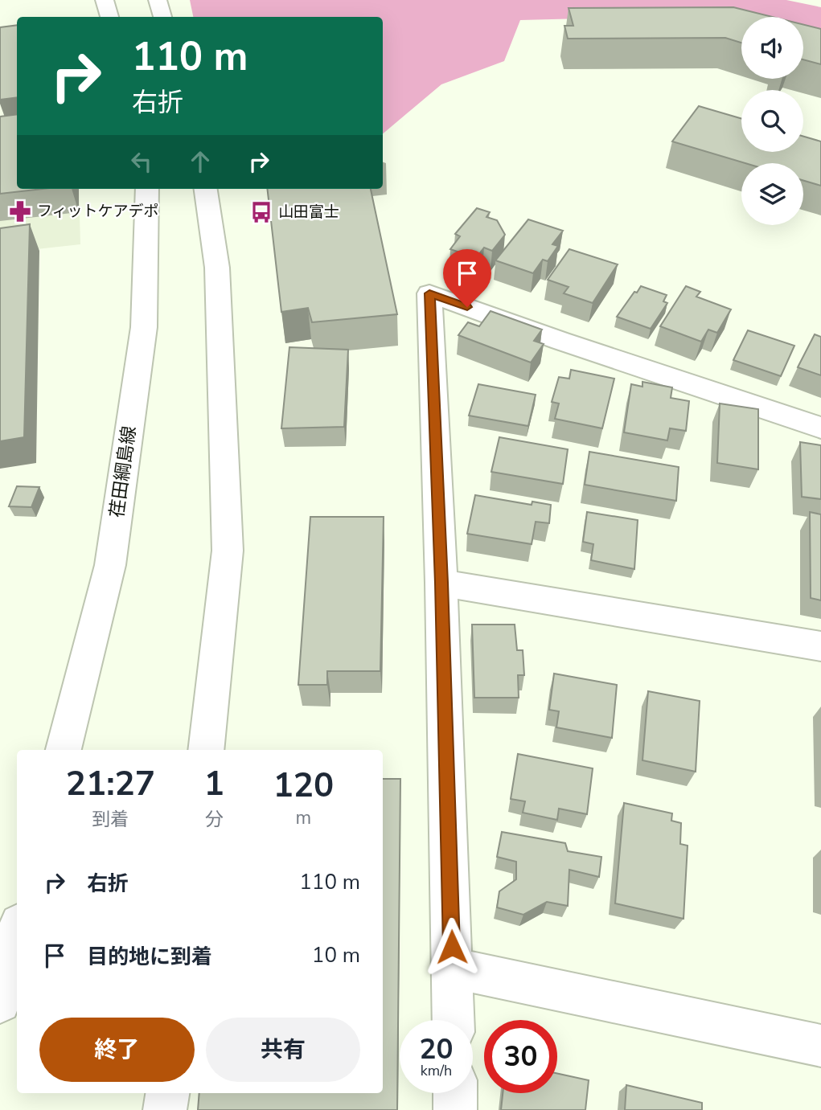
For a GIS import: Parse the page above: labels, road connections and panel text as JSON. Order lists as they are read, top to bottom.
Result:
{
  "streets": {
    "street": ["荏田綱島線"]
  },
  "places": {
    "pharmacy": ["フィットケアデポ"],
    "bus stop": ["山田富士"]
  },
  "page": {
    "turn": ["110 m", "右折"],
    "eta": [
      "21:27",
      "到着",
      "1",
      "分",
      "120",
      "m"
    ],
    "list": [
      {
        "name": "右折",
        "value": "110 m"
      },
      {
        "name": "目的地に到着",
        "value": "10 m"
      }
    ],
    "buttons": ["終了", "共有"],
    "speed": "20 km/h",
    "limit": "30"
  }
}
